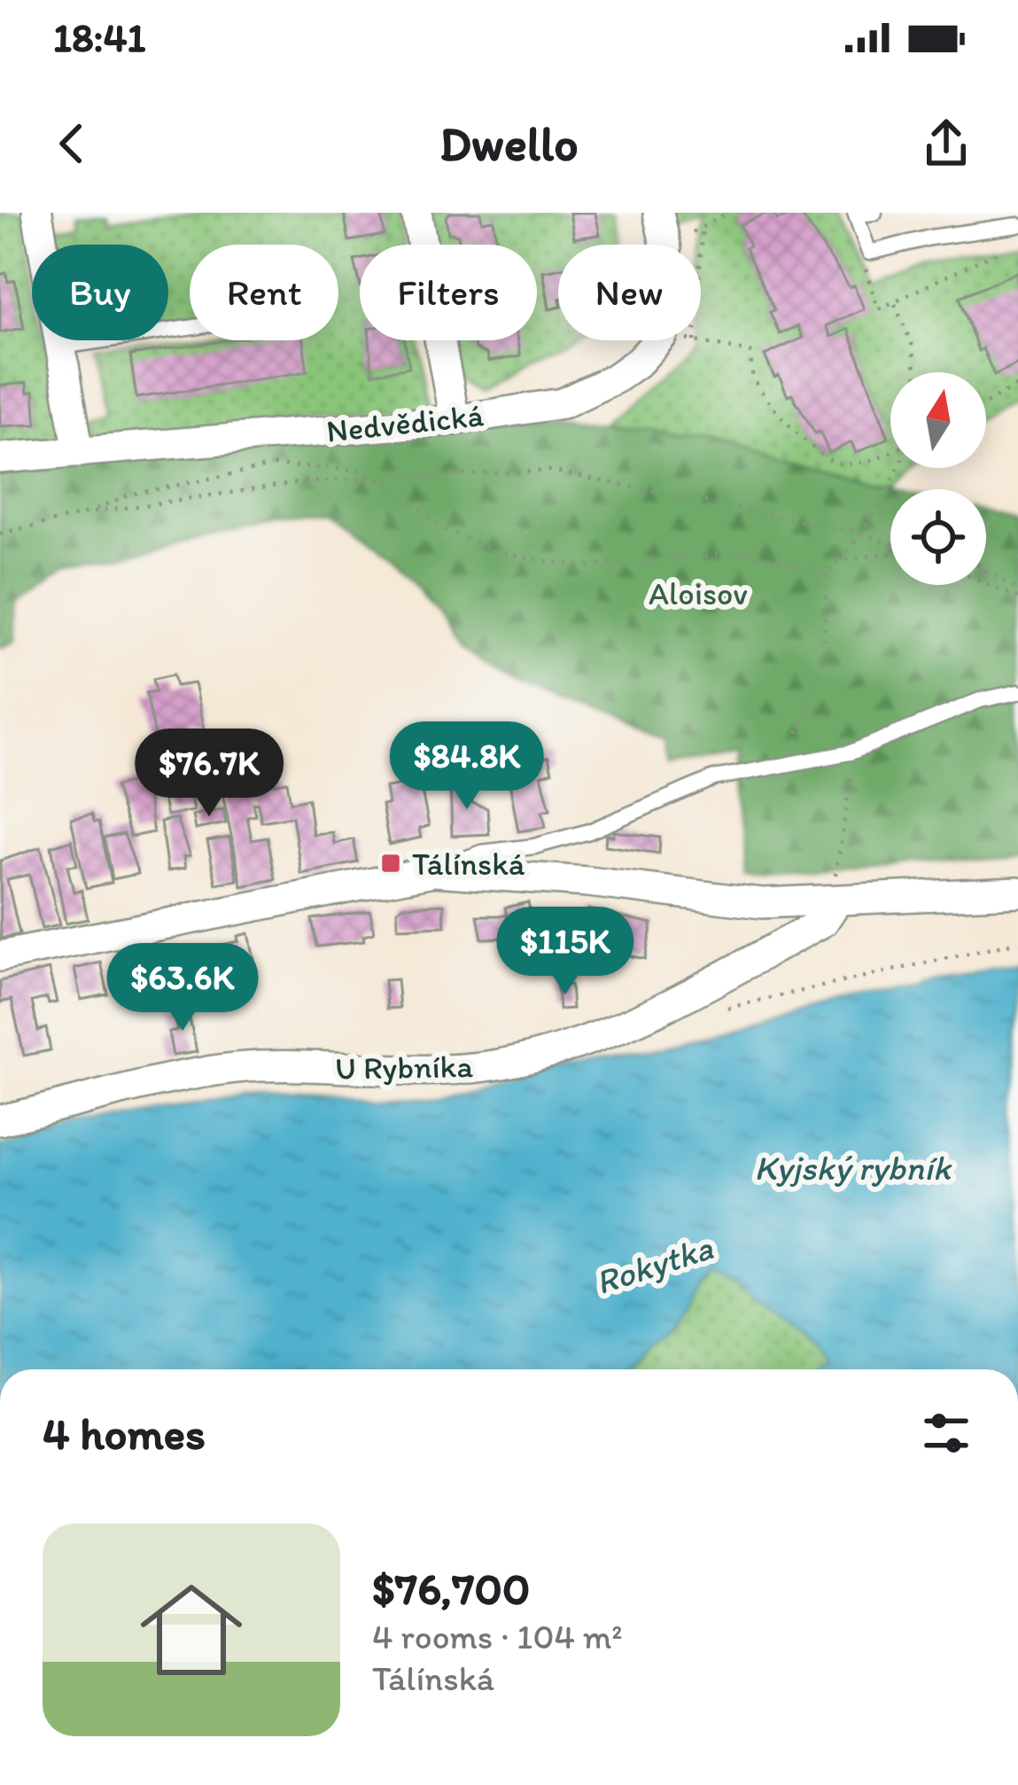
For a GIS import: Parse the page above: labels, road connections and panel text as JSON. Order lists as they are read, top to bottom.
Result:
{
  "streets": {
    "street": ["Nedvědická", "U Rybníka"]
  },
  "water": ["Kyjský rybník", "Rokytka"],
  "parks": ["Aloisov"],
  "places": {
    "transit": ["Tálínská"]
  },
  "north": "top",
  "page": {
    "status": "18:41",
    "header": "Dwello",
    "chip": [
      "Buy",
      "Rent",
      "Filters",
      "New"
    ],
    "price": [
      "$84.8K",
      "$76.7K",
      "$115K",
      "$63.6K"
    ],
    "heading": "4 homes",
    "list": [
      {
        "name": "$76,700",
        "note": "4 rooms · 104 m² · Tálínská"
      }
    ]
  }
}
